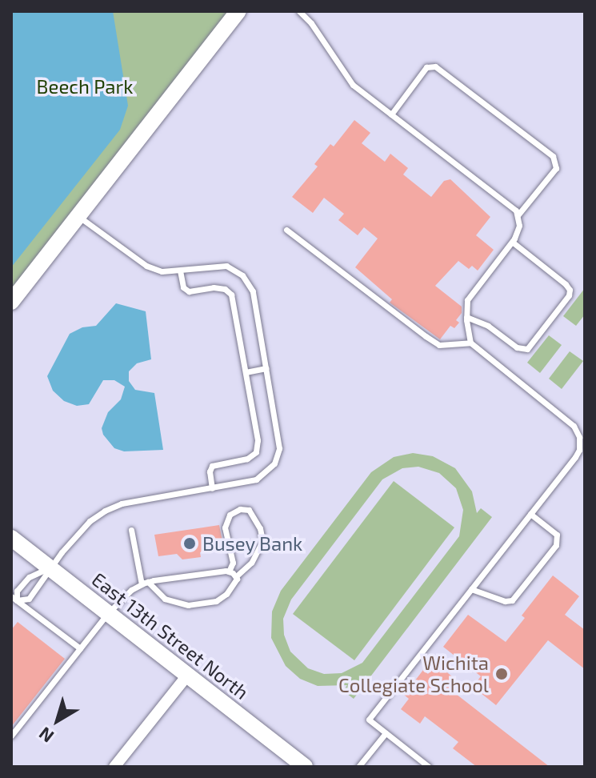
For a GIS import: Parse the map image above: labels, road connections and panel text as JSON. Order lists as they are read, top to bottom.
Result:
{
  "streets": {
    "main road": ["East 13th Street North"]
  },
  "parks": ["Beech Park"],
  "places": ["Busey Bank", "Wichita Collegiate School"],
  "north": "bottom left"
}
